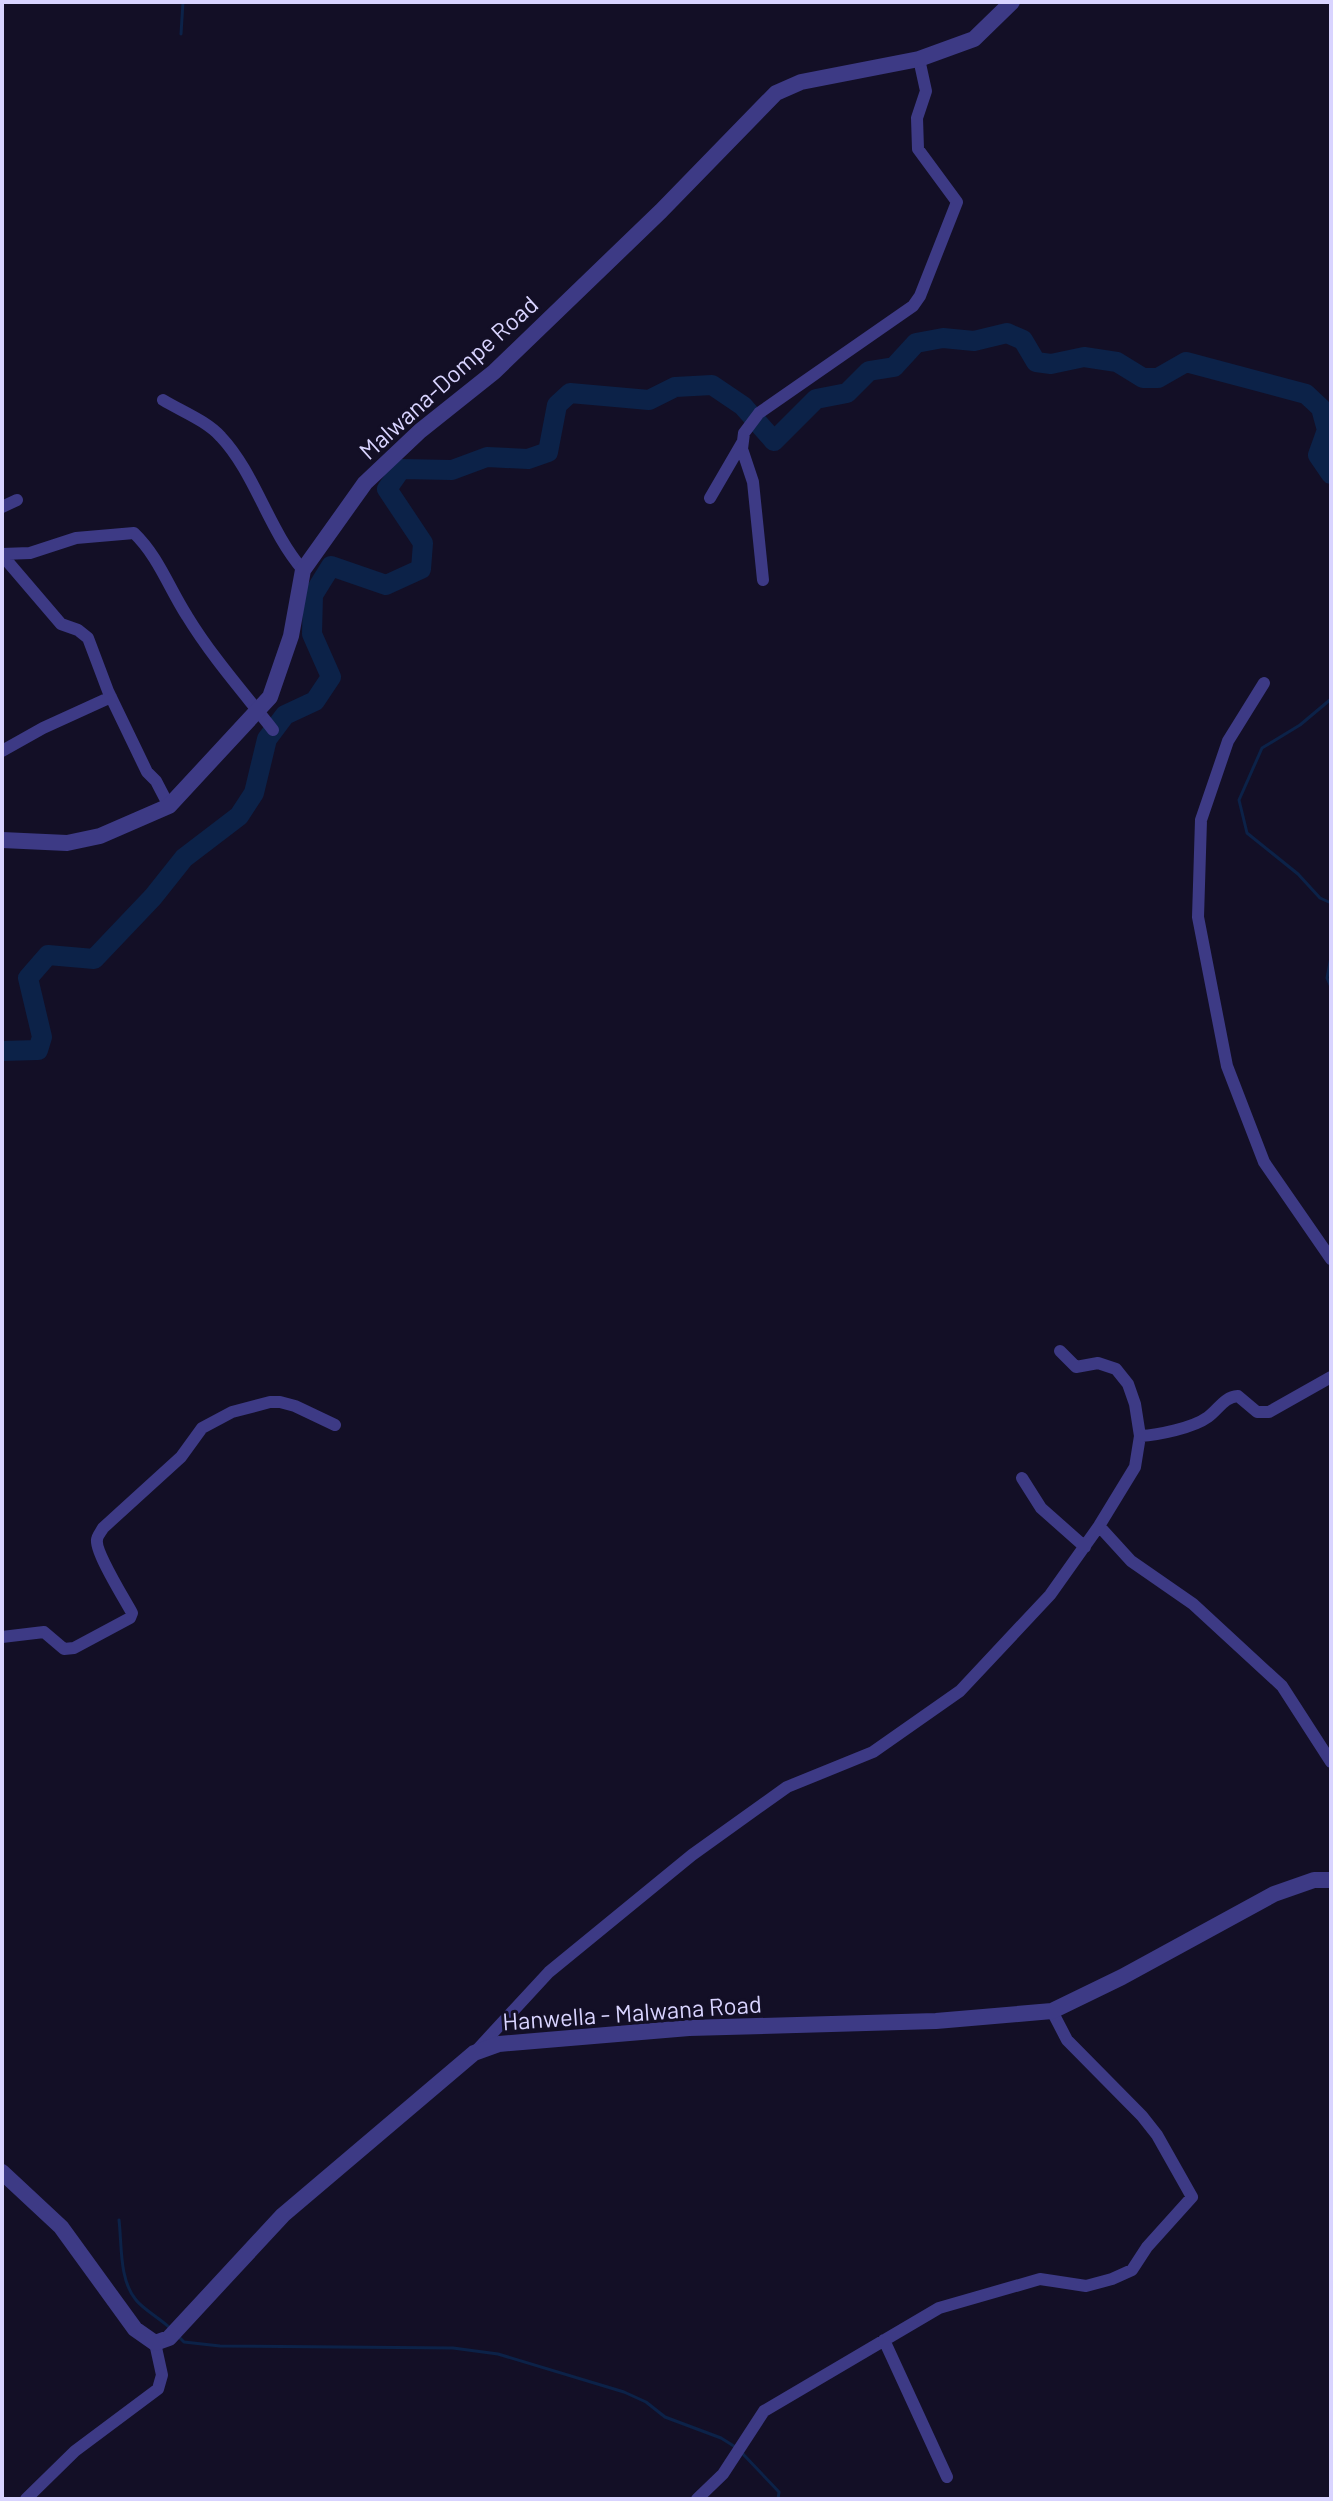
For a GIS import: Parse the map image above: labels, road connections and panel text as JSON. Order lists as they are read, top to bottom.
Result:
{
  "streets": {
    "street": ["Malwana-Dompe Road", "Hanwella - Malwana Road"]
  }
}
